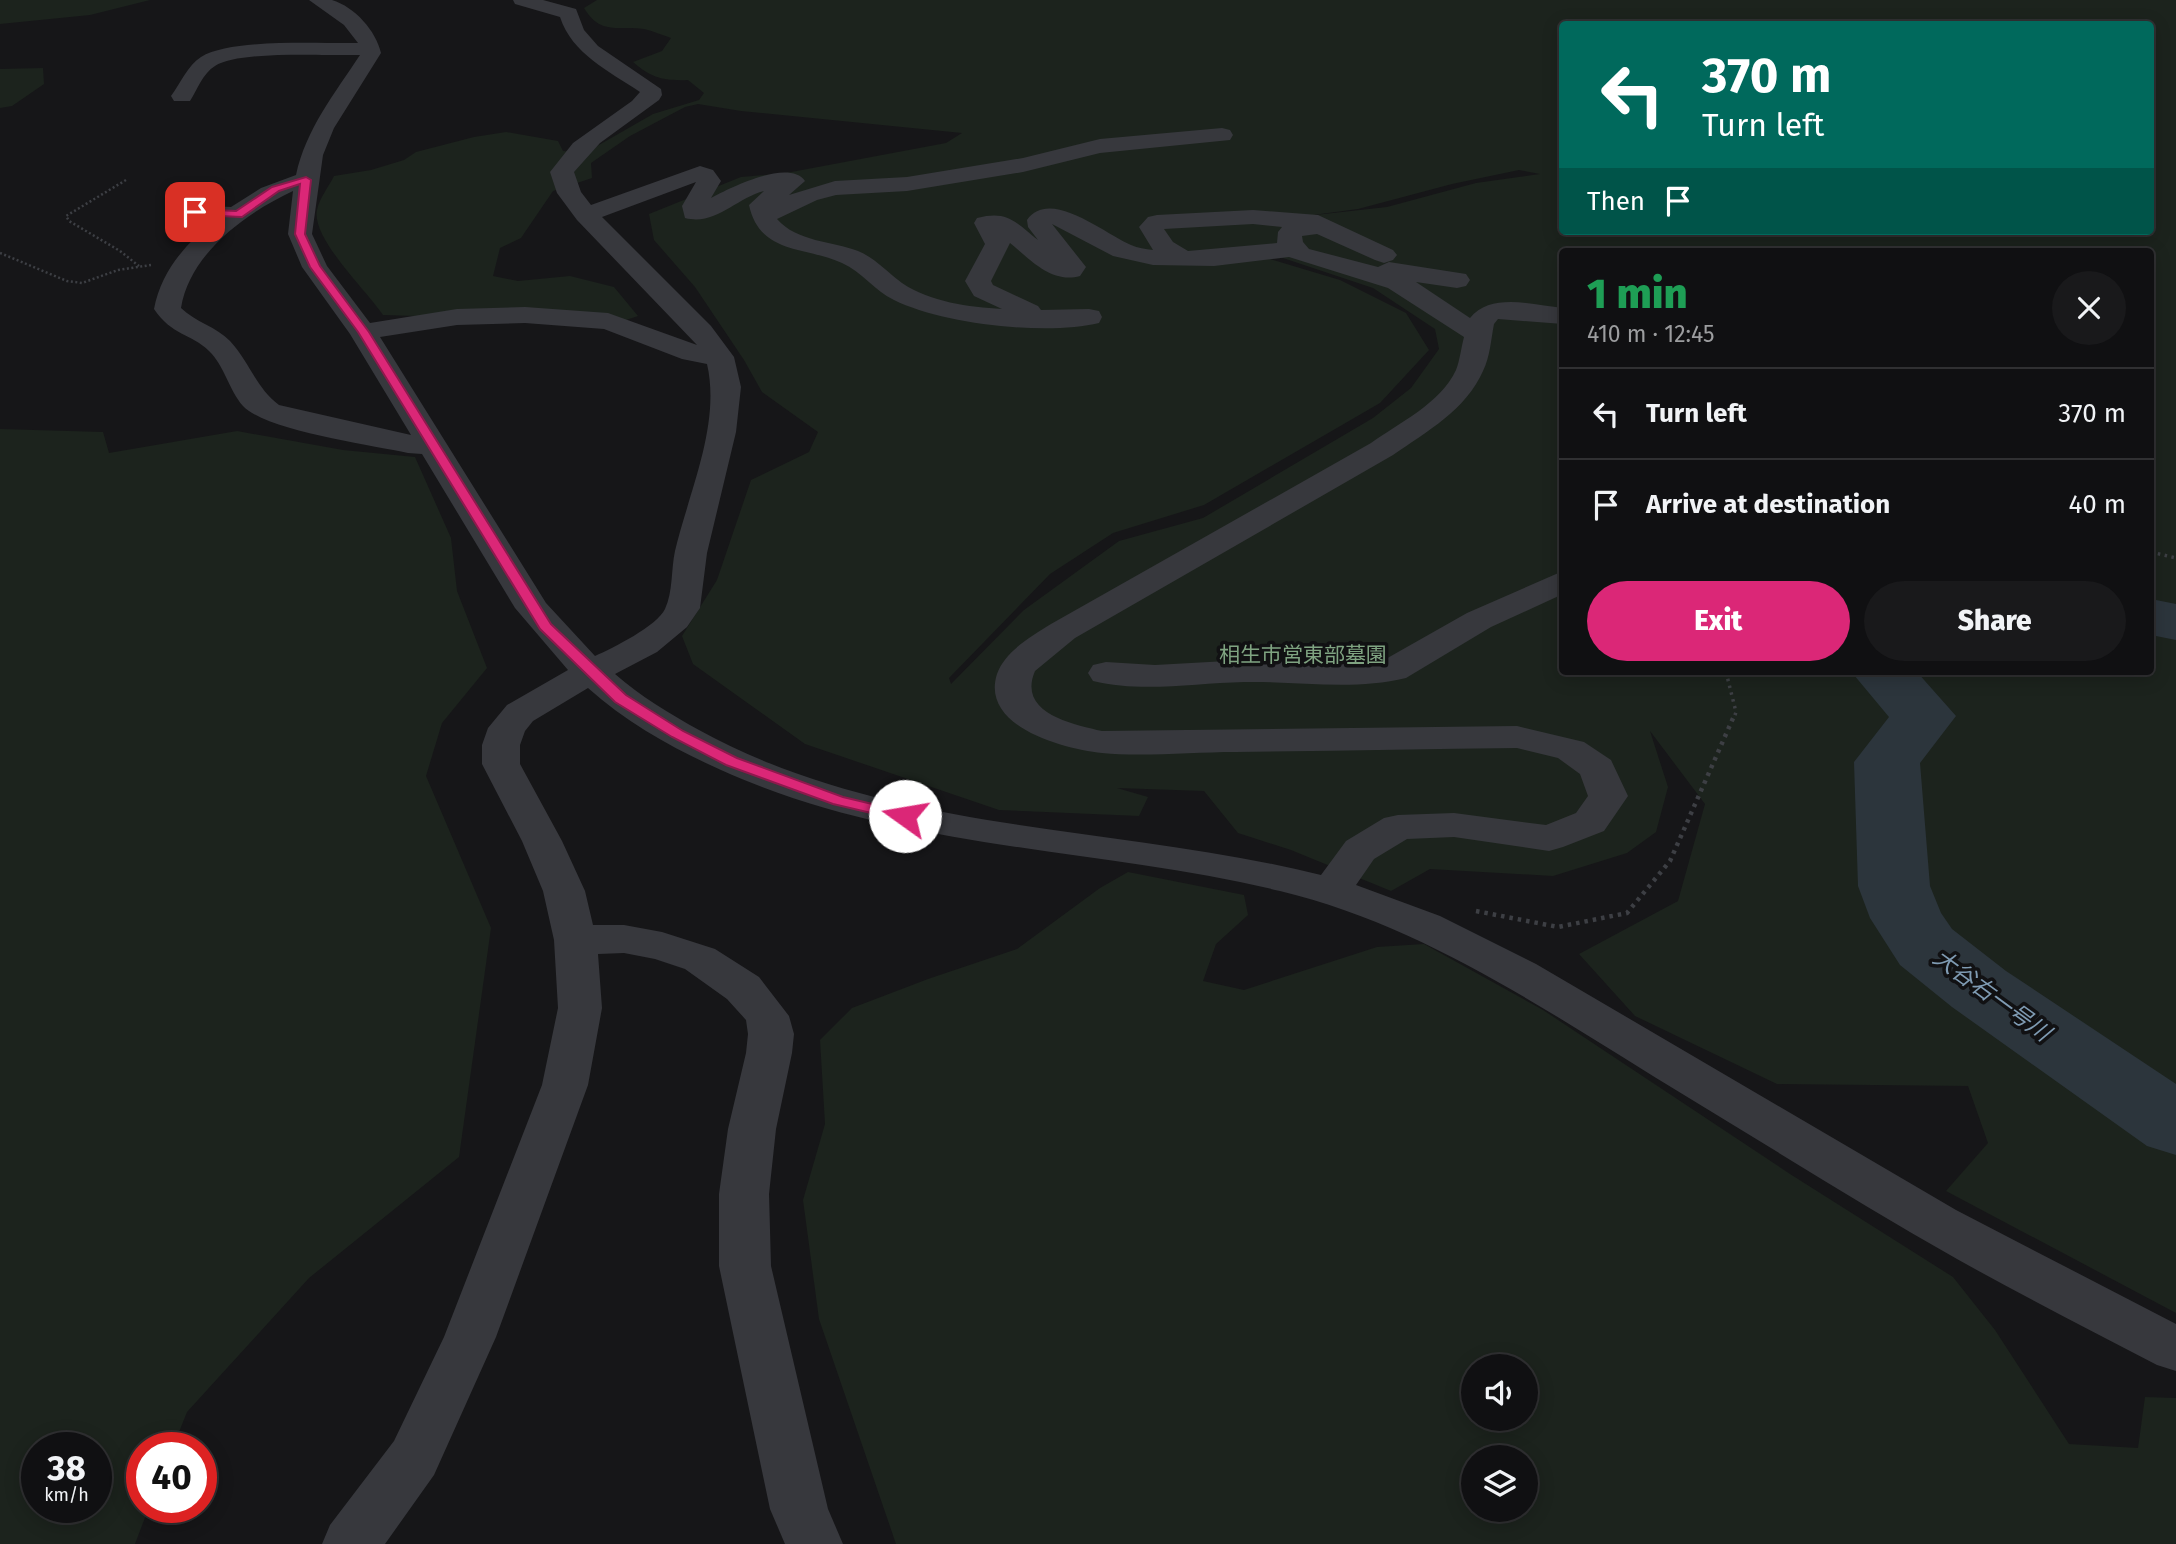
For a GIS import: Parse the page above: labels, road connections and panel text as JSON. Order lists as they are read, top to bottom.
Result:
{
  "water": ["大谷右一号川"],
  "parks": ["相生市営東部墓園"],
  "page": {
    "turn": ["370 m", "Turn left"],
    "then": "Then",
    "heading": ["1 min", "410 m · 12:45"],
    "list": [
      {
        "name": "Turn left",
        "value": "370 m"
      },
      {
        "name": "Arrive at destination",
        "value": "40 m"
      }
    ],
    "buttons": ["Exit", "Share"],
    "speed": "38 km/h",
    "limit": "40"
  }
}
